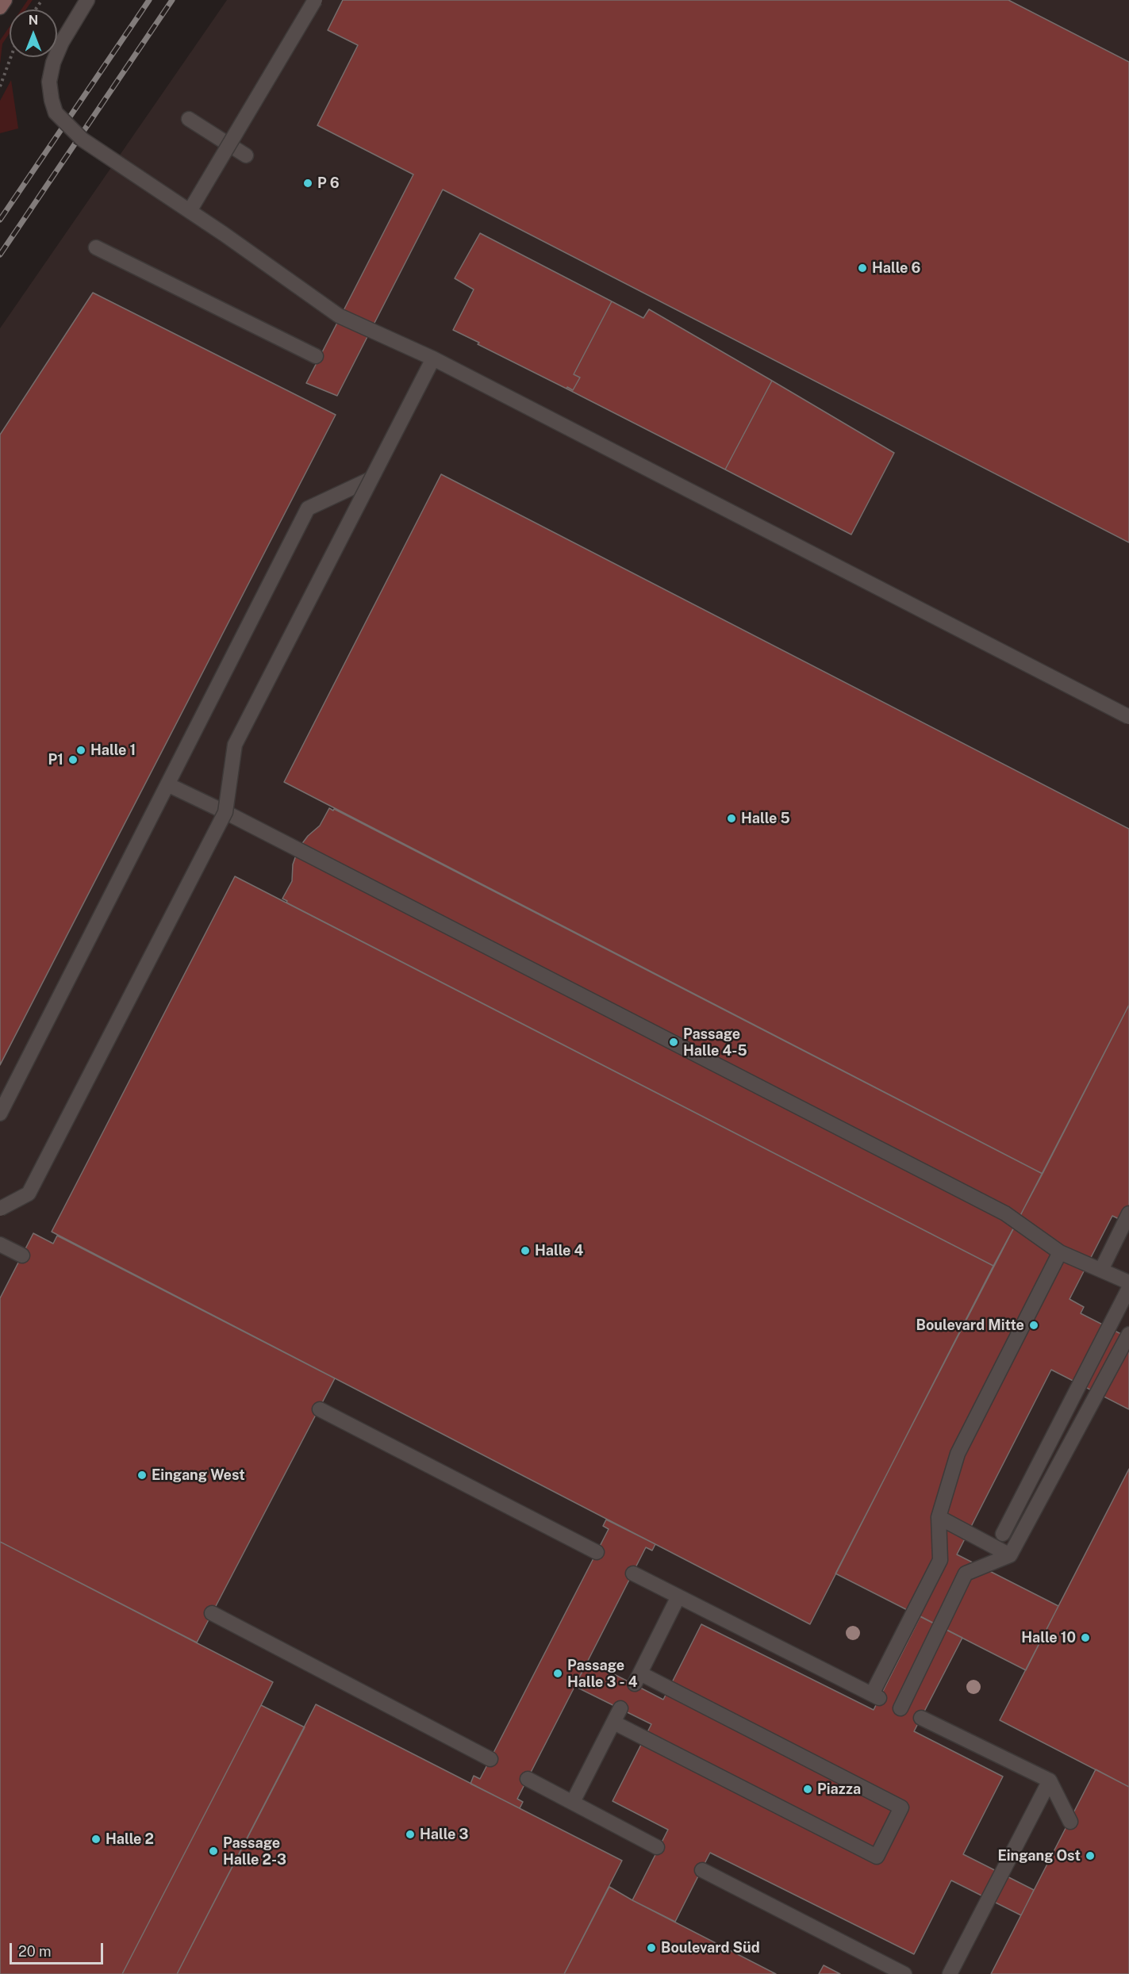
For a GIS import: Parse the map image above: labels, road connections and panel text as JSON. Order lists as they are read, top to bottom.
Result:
{
  "places": [
    "P 6",
    "Halle 6",
    "Halle 1",
    "P1",
    "Halle 5",
    "Passage Halle 4-5",
    "Halle 4",
    "Boulevard Mitte",
    "Eingang West",
    "Halle 10",
    "Passage Halle 3 - 4",
    "Piazza",
    "Halle 3",
    "Halle 2",
    "Passage Halle 2-3",
    "Eingang Ost",
    "Boulevard Süd"
  ],
  "scale_bar": "20 m",
  "north": "top"
}
